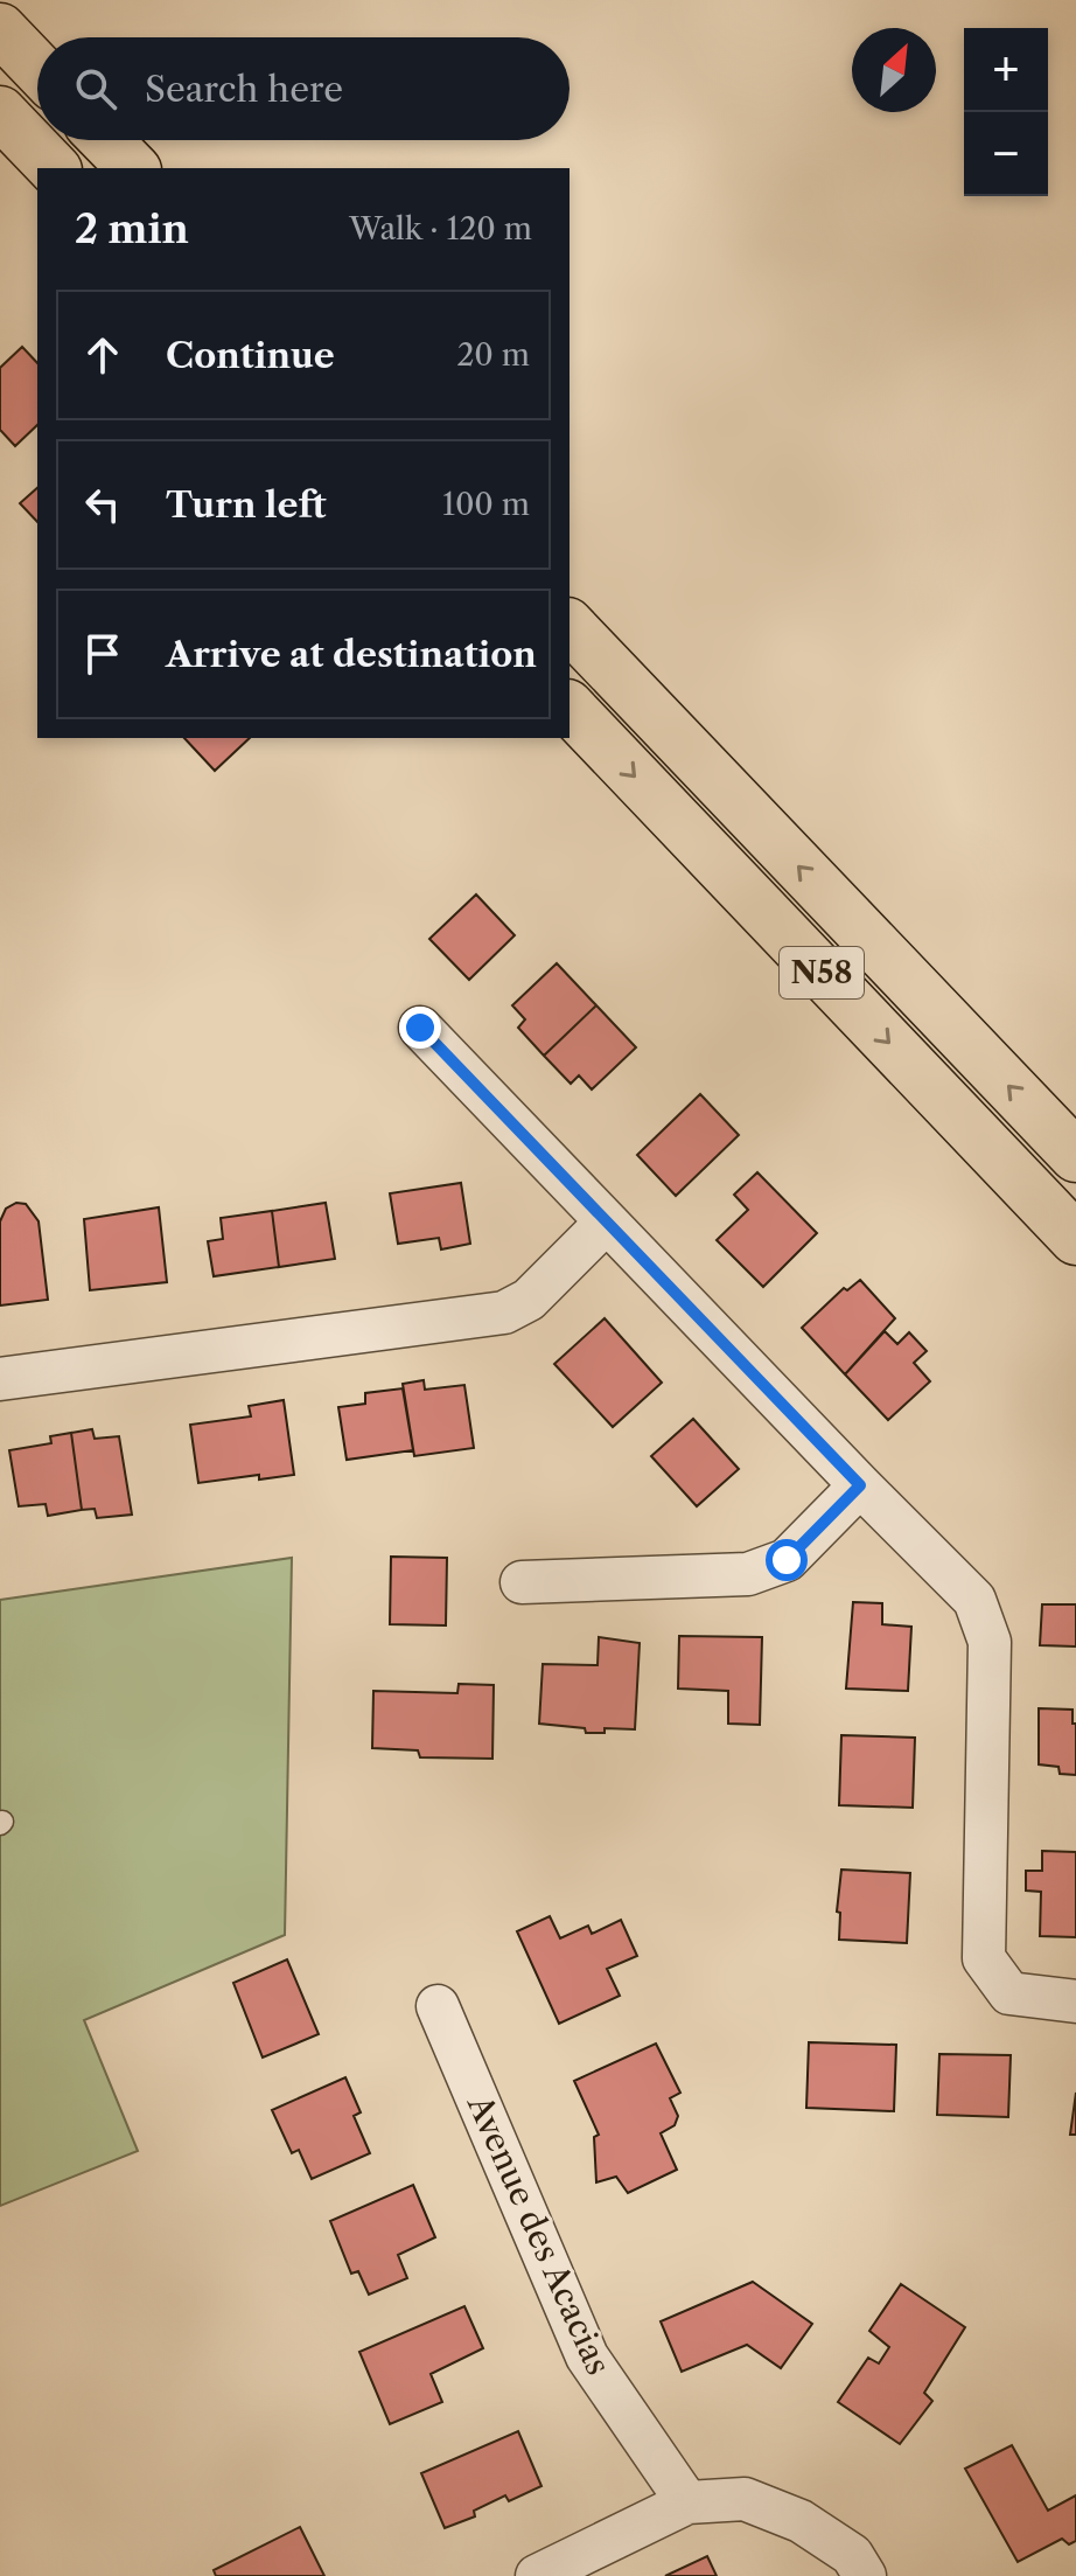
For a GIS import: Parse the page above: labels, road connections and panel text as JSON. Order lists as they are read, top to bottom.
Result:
{
  "streets": {
    "highway": ["N58"],
    "street": ["Avenue des Acacias"]
  },
  "north": "top right",
  "page": {
    "map_buttons": ["+", "−"],
    "search": "Search here",
    "heading": ["2 min", "Walk · 120 m"],
    "list": [
      ["Continue", "20 m"],
      ["Turn left", "100 m"],
      "Arrive at destination"
    ]
  }
}
